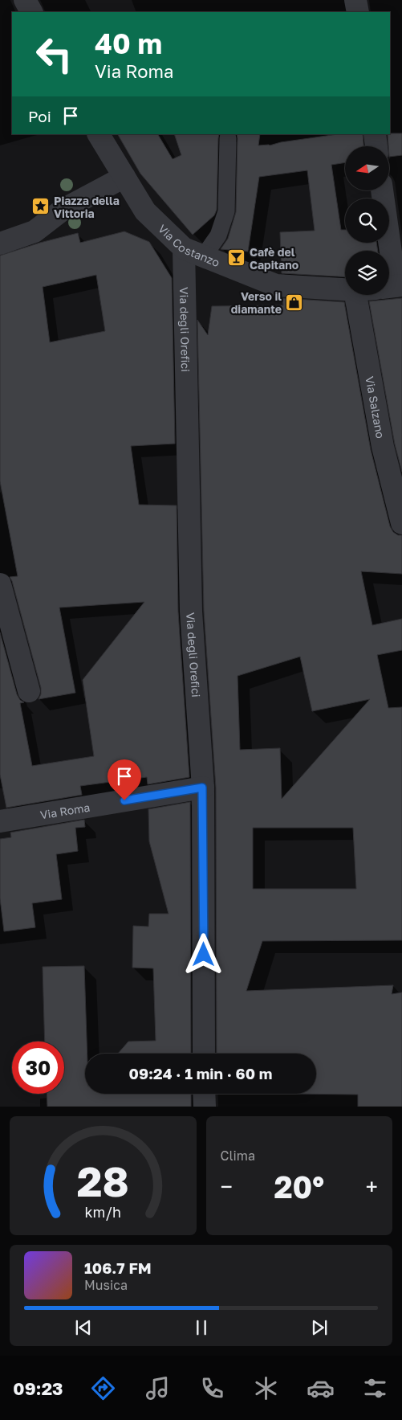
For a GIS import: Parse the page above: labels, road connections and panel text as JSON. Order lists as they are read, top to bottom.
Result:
{
  "streets": {
    "street": [
      "Via Costanzo",
      "Via degli Orefici",
      "Via Salzano",
      "Via Roma"
    ]
  },
  "crossings": [
    ["Via Costanzo", "Via degli Orefici"],
    ["Via degli Orefici", "Via Roma"]
  ],
  "places": {
    "place": ["Piazza della Vittoria"],
    "bar": ["Cafè del Capitano"],
    "shop": ["Verso il diamante"]
  },
  "north": "left",
  "page": {
    "turn": ["40 m", "Via Roma"],
    "then": "Poi",
    "limit": "30",
    "trip": "09:24 · 1 min · 60 m",
    "tile": "Clima",
    "heat": ["−", "20°", "+"],
    "song": ["106.7 FM", "Musica"],
    "tabs": "09:23",
    "gauge": ["28", "km/h"]
  }
}
